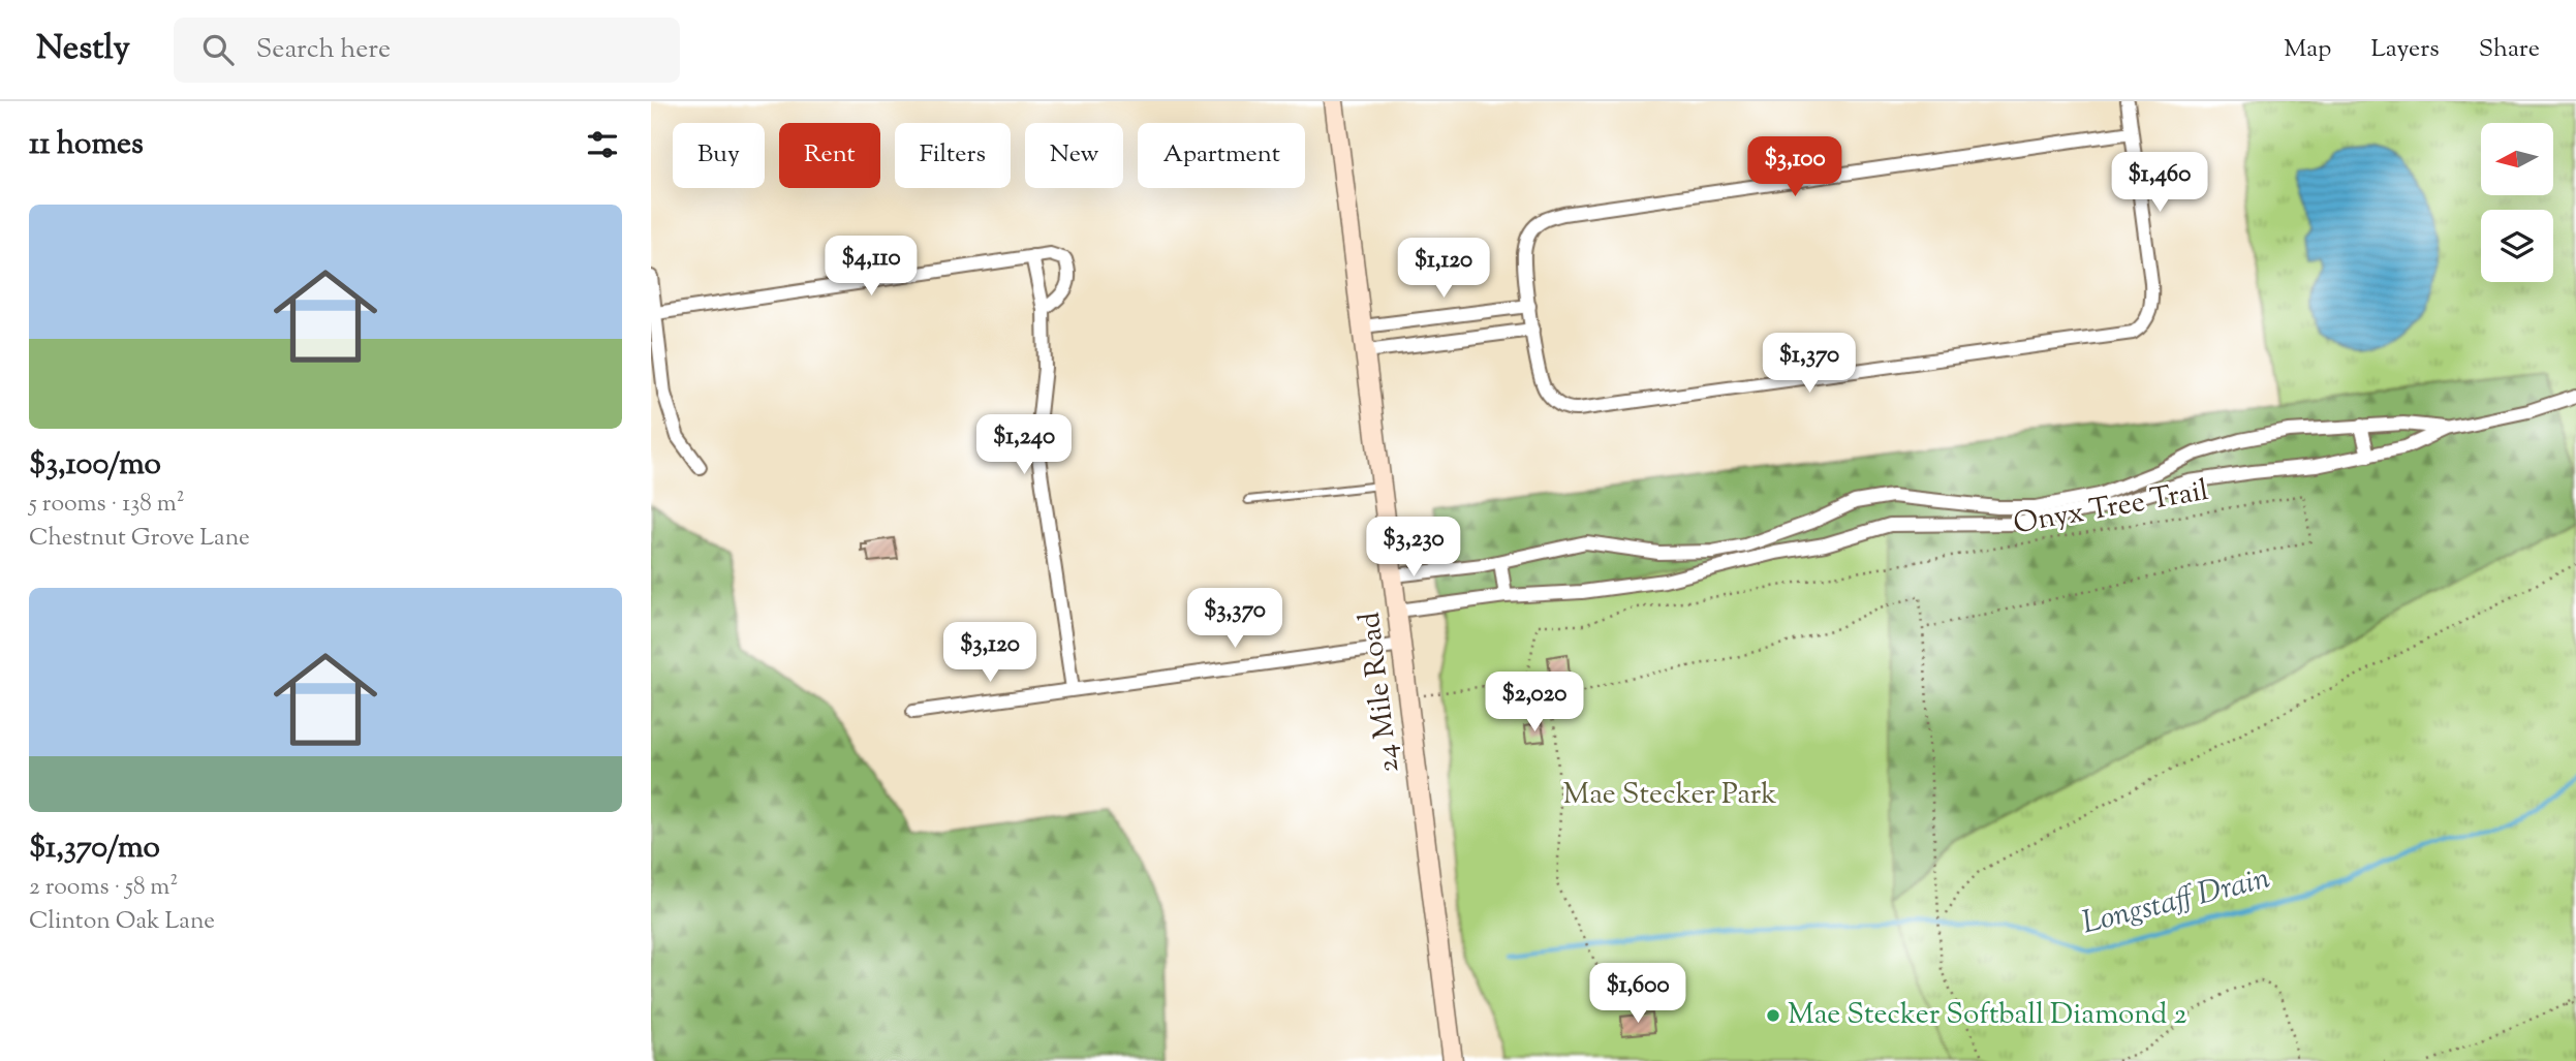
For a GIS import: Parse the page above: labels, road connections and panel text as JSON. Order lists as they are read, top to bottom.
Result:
{
  "streets": {
    "street": ["24 Mile Road"],
    "path": ["Onyx Tree Trail"]
  },
  "water": ["Longstaff Drain"],
  "parks": ["Mae Stecker Park"],
  "places": ["Mae Stecker Softball Diamond 2"],
  "north": "left",
  "page": {
    "header": "Nestly",
    "search": "Search here",
    "nav": ["Map", "Layers", "Share"],
    "heading": "11 homes",
    "chip": [
      "Buy",
      "Rent",
      "Filters",
      "New",
      "Apartment"
    ],
    "price": [
      "$3,100",
      "$1,460",
      "$4,110",
      "$1,120",
      "$1,370",
      "$1,240",
      "$3,230",
      "$3,370",
      "$3,120",
      "$2,020",
      "$1,600"
    ],
    "list": [
      {
        "name": "$3,100/mo",
        "note": "5 rooms · 138 m² · Chestnut Grove Lane"
      },
      {
        "name": "$1,370/mo",
        "note": "2 rooms · 58 m² · Clinton Oak Lane"
      }
    ]
  }
}
